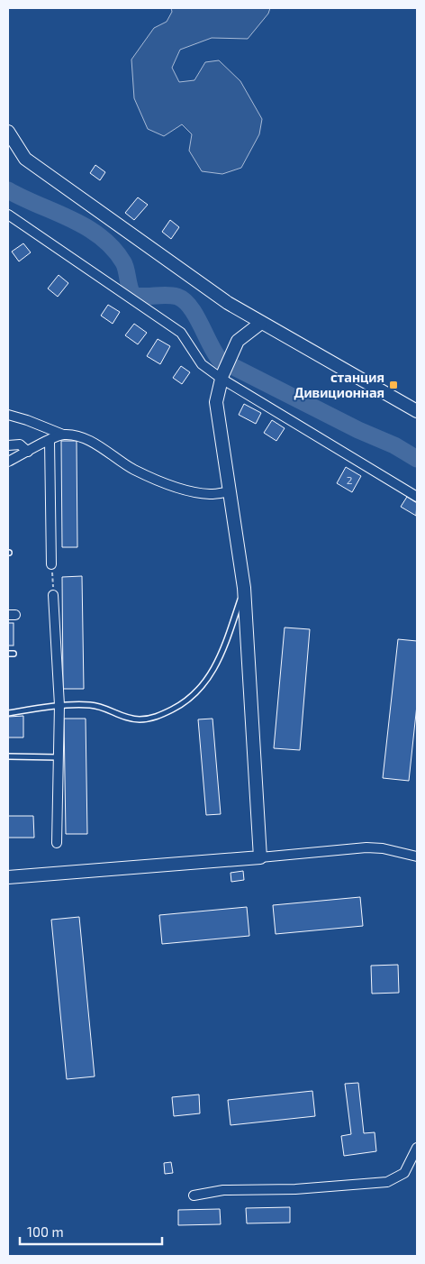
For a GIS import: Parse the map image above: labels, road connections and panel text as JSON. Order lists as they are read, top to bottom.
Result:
{
  "places": {
    "transit": ["станция Дивиционная"]
  },
  "house_numbers": ["2"],
  "scale_bar": "100 m"
}
